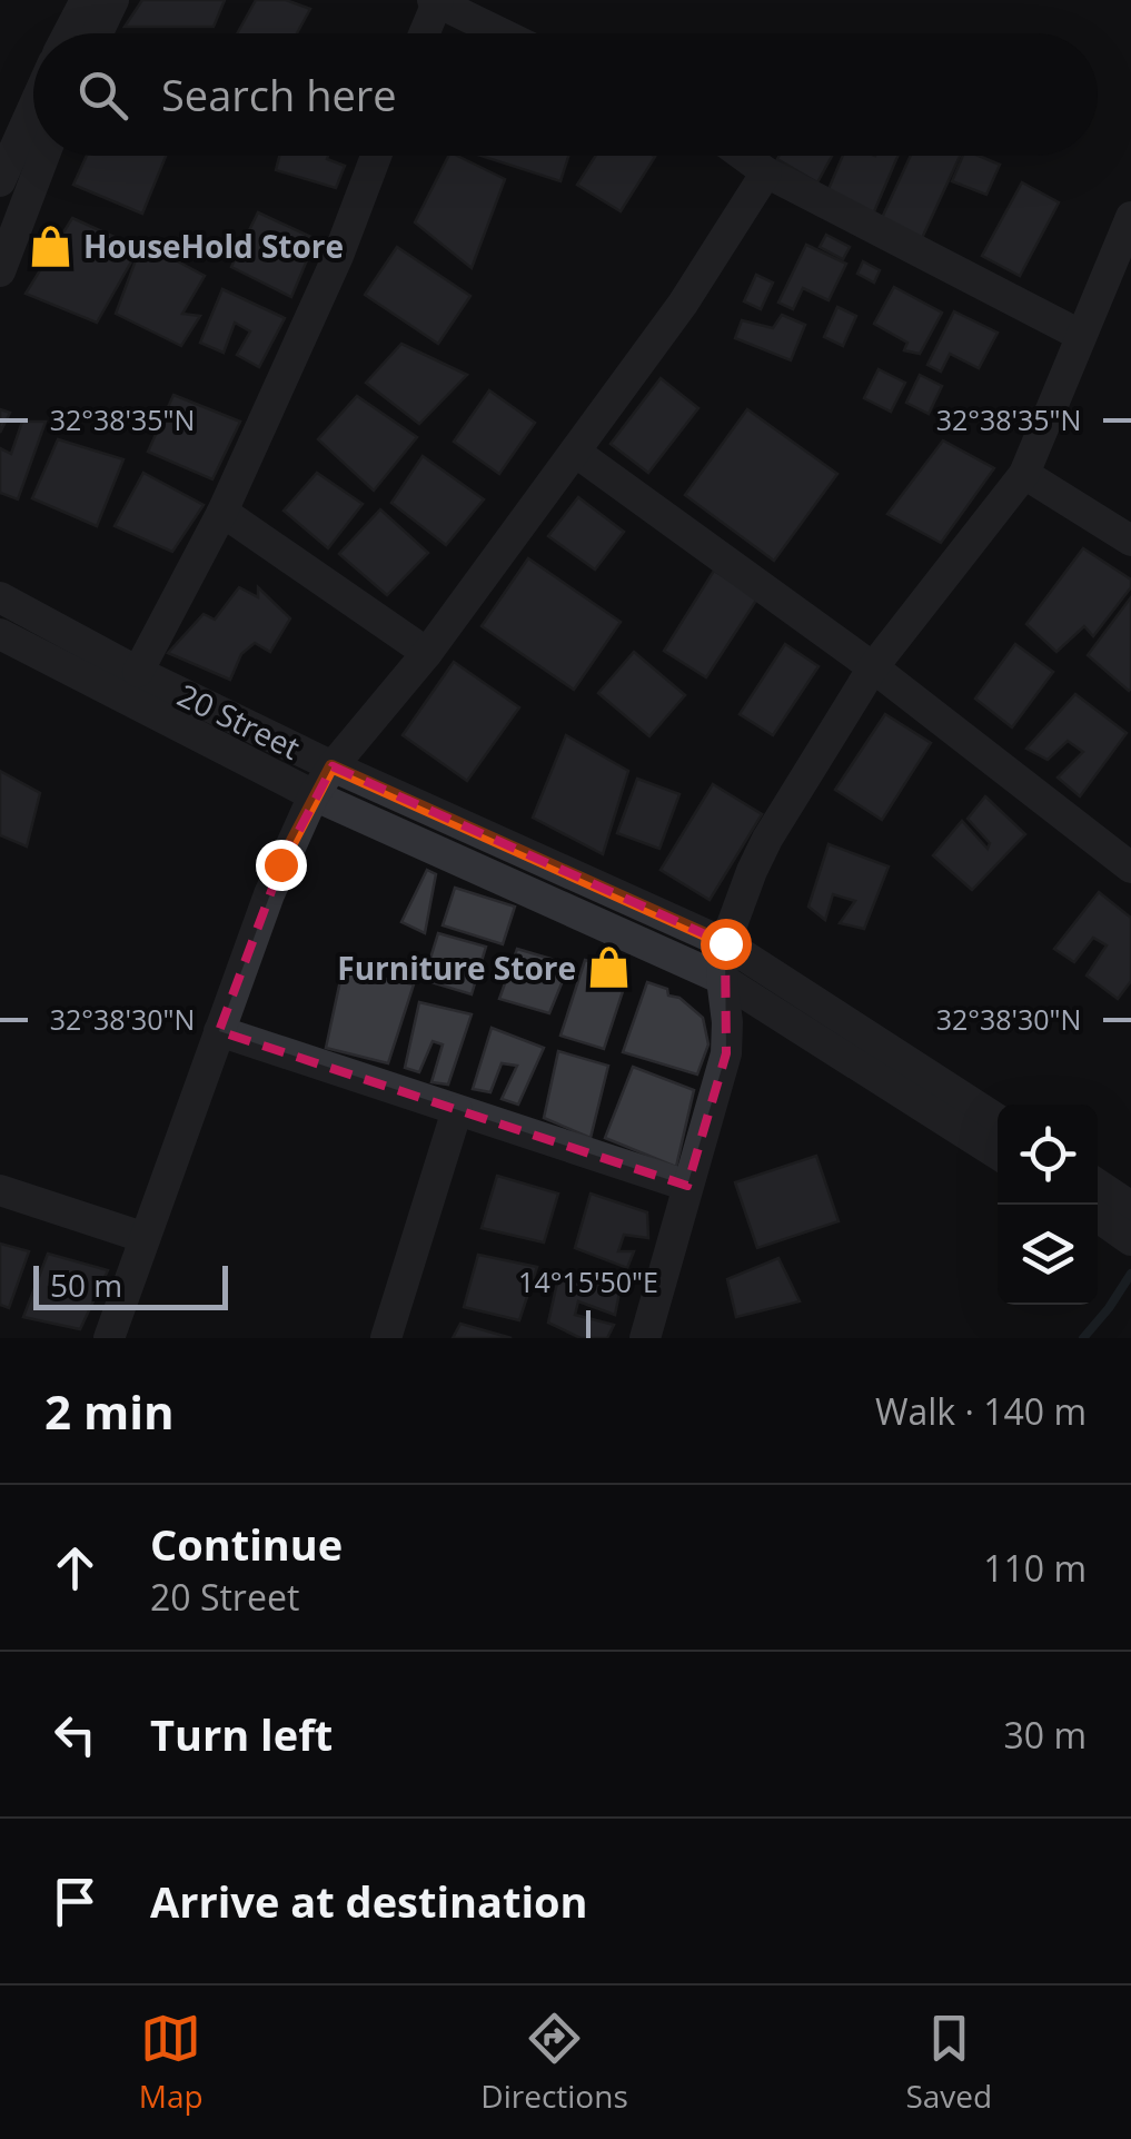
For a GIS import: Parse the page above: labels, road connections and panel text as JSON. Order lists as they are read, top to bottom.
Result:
{
  "streets": {
    "street": ["20 Street"]
  },
  "places": {
    "shop": ["HouseHold Store", "Furniture Store"]
  },
  "scale_bar": "50 m",
  "page": {
    "search": "Search here",
    "scale": "50 m",
    "heading": ["2 min", "Walk · 140 m"],
    "list": [
      ["Continue", "20 Street", "110 m"],
      ["Turn left", "30 m"],
      "Arrive at destination"
    ],
    "nav": ["Map", "Directions", "Saved"]
  },
  "coordinates": ["32°38'35\"N", "32°38'30\"N", "14°15'50\"E"]
}
